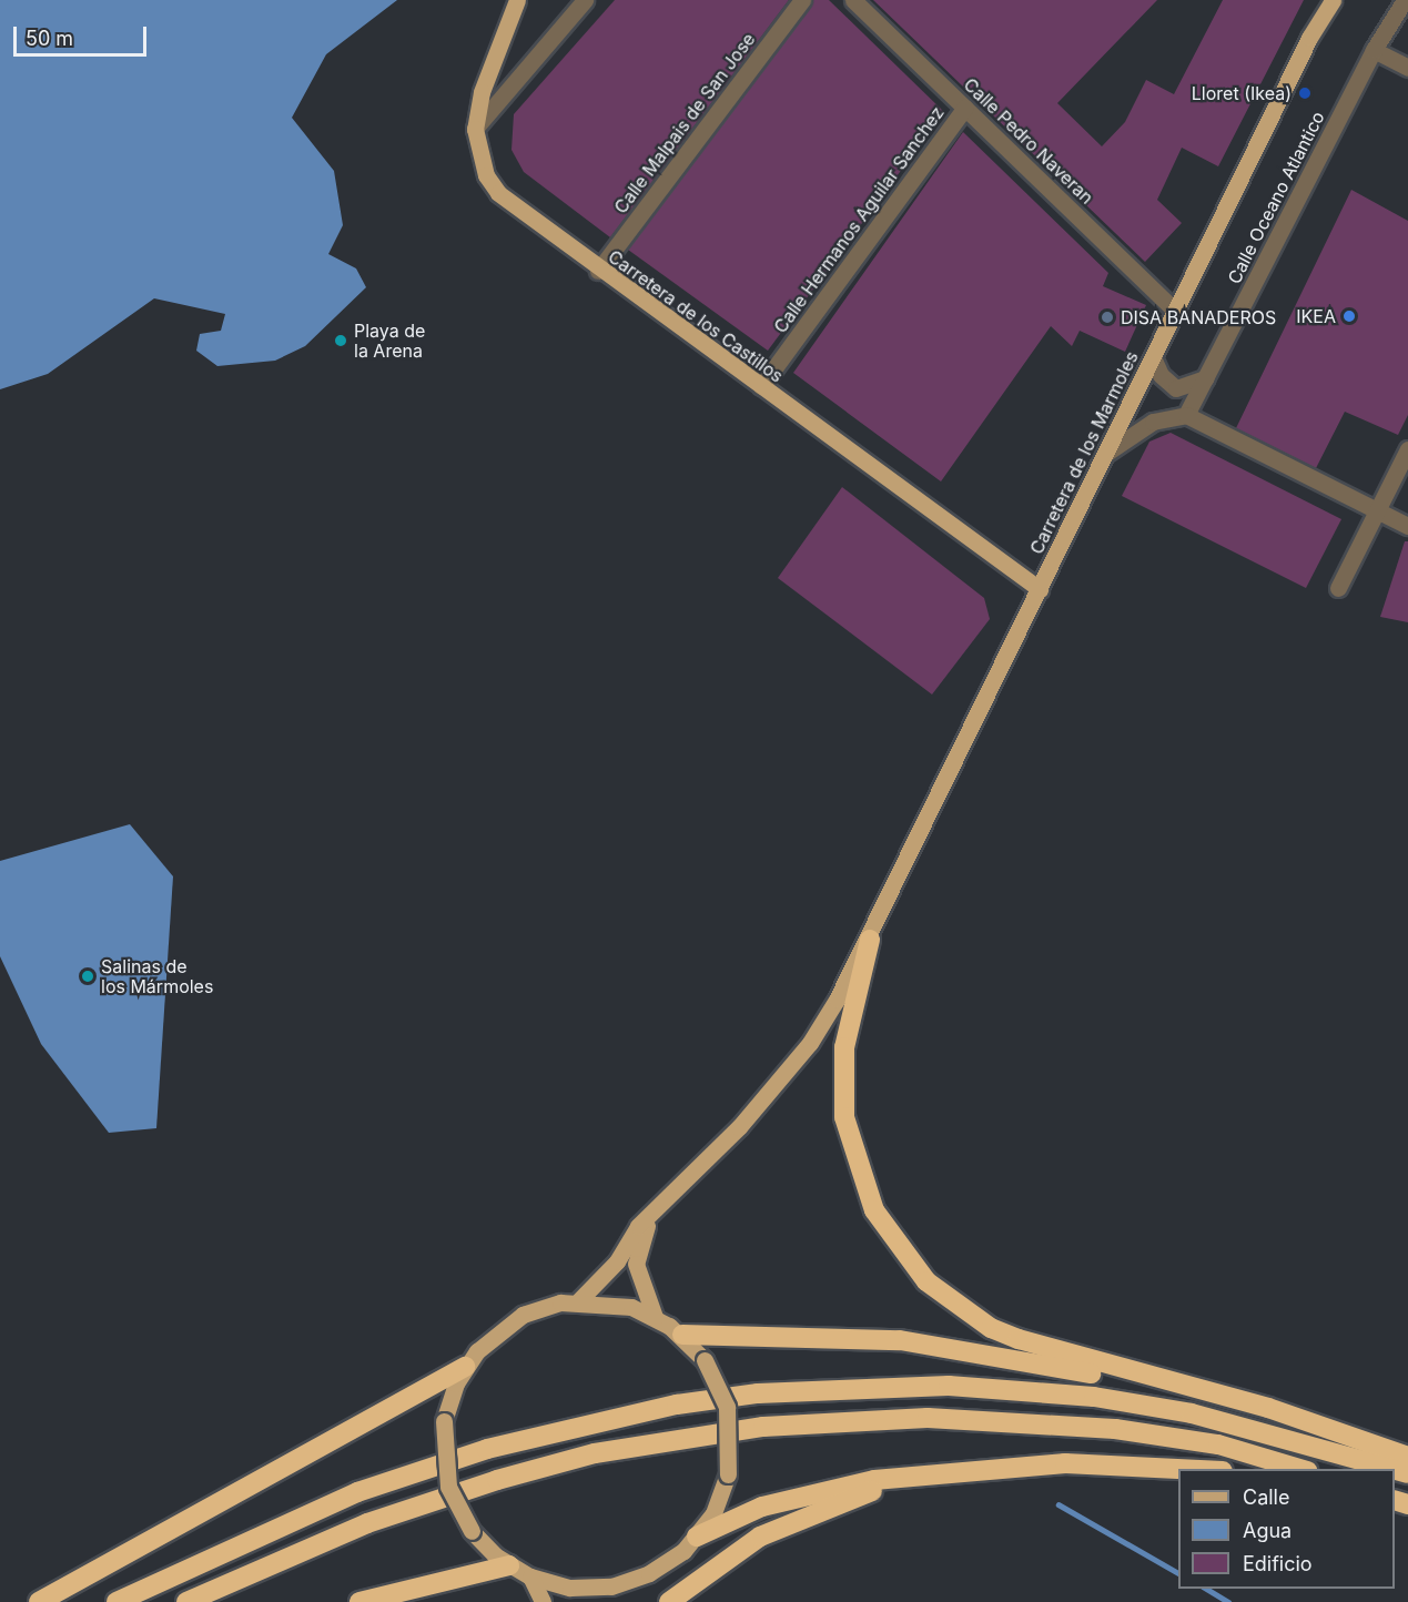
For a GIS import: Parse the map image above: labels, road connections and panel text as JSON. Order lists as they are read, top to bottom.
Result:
{
  "streets": {
    "main road": ["Carretera de los Castillos", "Carretera de los Marmoles"],
    "street": [
      "Calle Malpais de San Jose",
      "Calle Pedro Naveran",
      "Calle Oceano Atlantico",
      "Calle Hermanos Aguilar Sanchez"
    ]
  },
  "crossings": [
    ["Calle Malpais de San Jose", "Carretera de los Castillos"],
    ["Calle Pedro Naveran", "Calle Hermanos Aguilar Sanchez"],
    ["Calle Pedro Naveran", "Carretera de los Marmoles"],
    ["Calle Hermanos Aguilar Sanchez", "Carretera de los Castillos"],
    ["Carretera de los Castillos", "Carretera de los Marmoles"]
  ],
  "places": [
    "Lloret (Ikea)",
    "IKEA",
    "DISA BANADEROS",
    "Playa de la Arena",
    "Salinas de los Mármoles"
  ],
  "legend": ["Calle", "Agua", "Edificio"],
  "scale_bar": "50 m"
}
